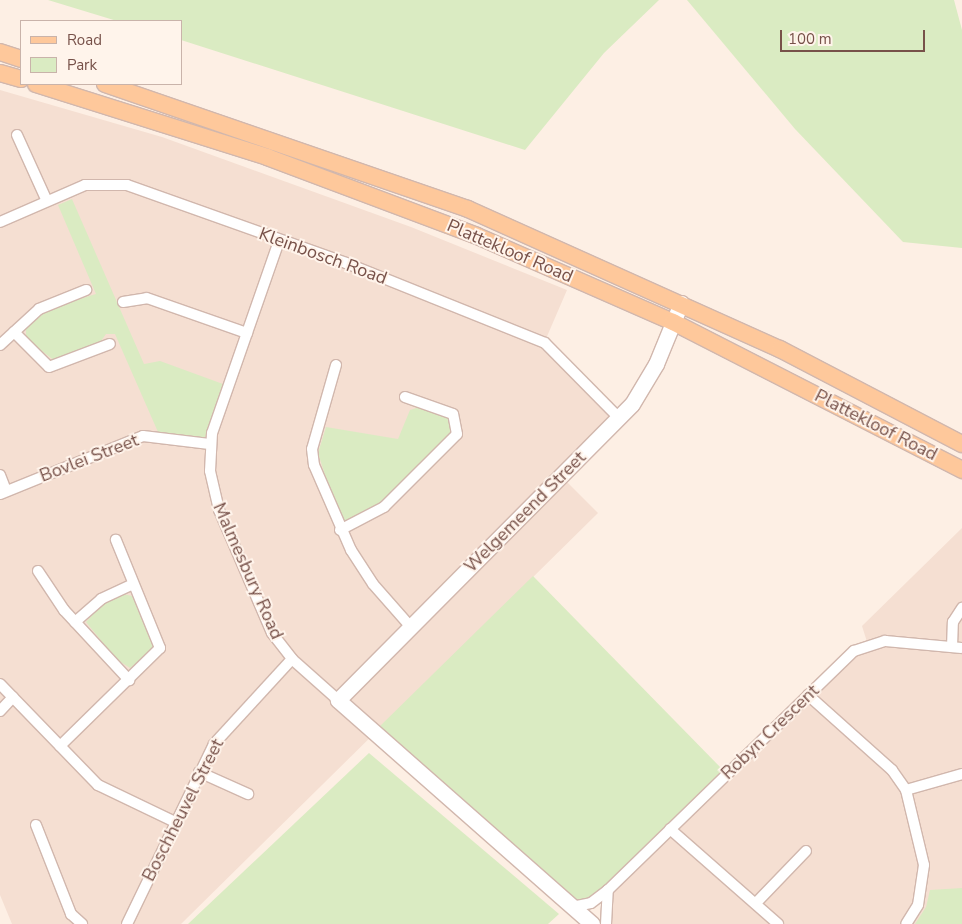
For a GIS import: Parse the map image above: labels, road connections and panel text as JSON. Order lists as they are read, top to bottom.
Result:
{
  "streets": {
    "main road": ["Plattekloof Road"],
    "street": [
      "Kleinbosch Road",
      "Bovlei Street",
      "Welgemeend Street",
      "Malmesbury Road",
      "Robyn Crescent",
      "Boschheuvel Street"
    ]
  },
  "crossings": [
    ["Plattekloof Road", "Welgemeend Street"],
    ["Kleinbosch Road", "Welgemeend Street"],
    ["Kleinbosch Road", "Malmesbury Road"],
    ["Bovlei Street", "Malmesbury Road"],
    ["Welgemeend Street", "Malmesbury Road"],
    ["Malmesbury Road", "Robyn Crescent"],
    ["Malmesbury Road", "Boschheuvel Street"]
  ],
  "legend": ["Road", "Park"],
  "scale_bar": "100 m"
}
